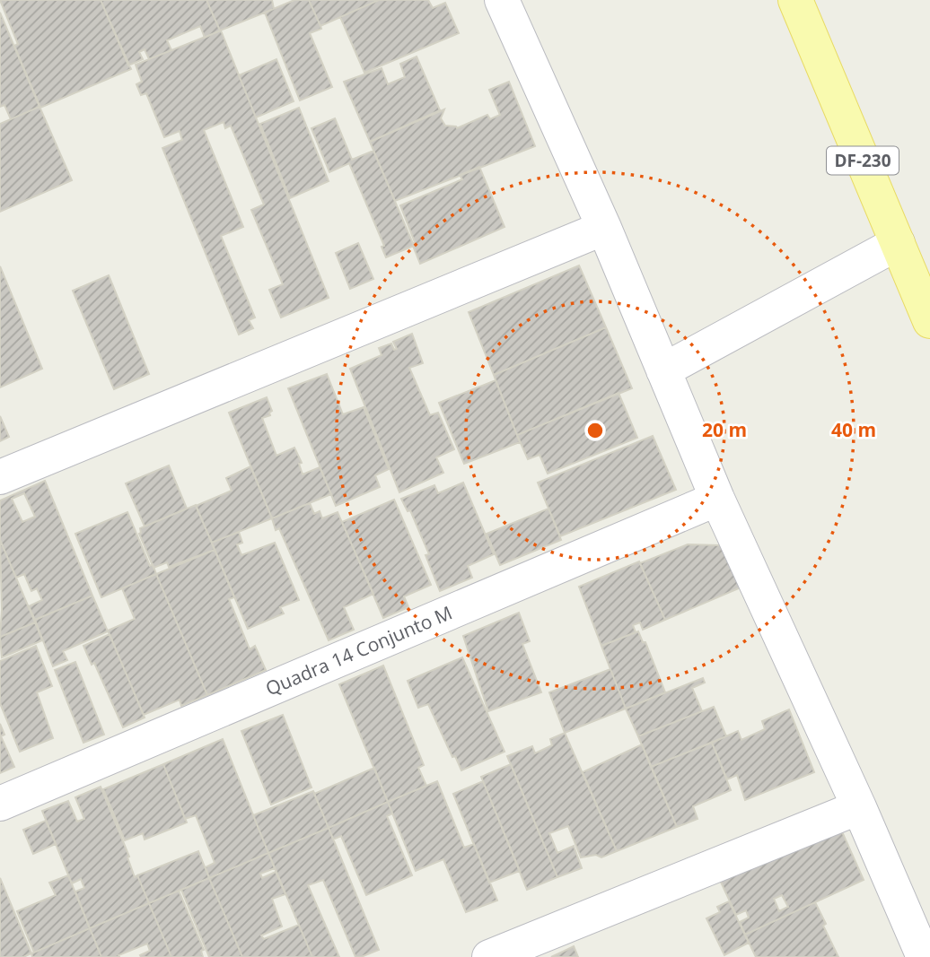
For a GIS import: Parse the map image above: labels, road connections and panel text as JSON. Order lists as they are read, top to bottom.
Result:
{
  "streets": {
    "main road": ["DF-230"],
    "street": ["Quadra 14 Conjunto M"]
  },
  "rings": ["20 m", "40 m"]
}
